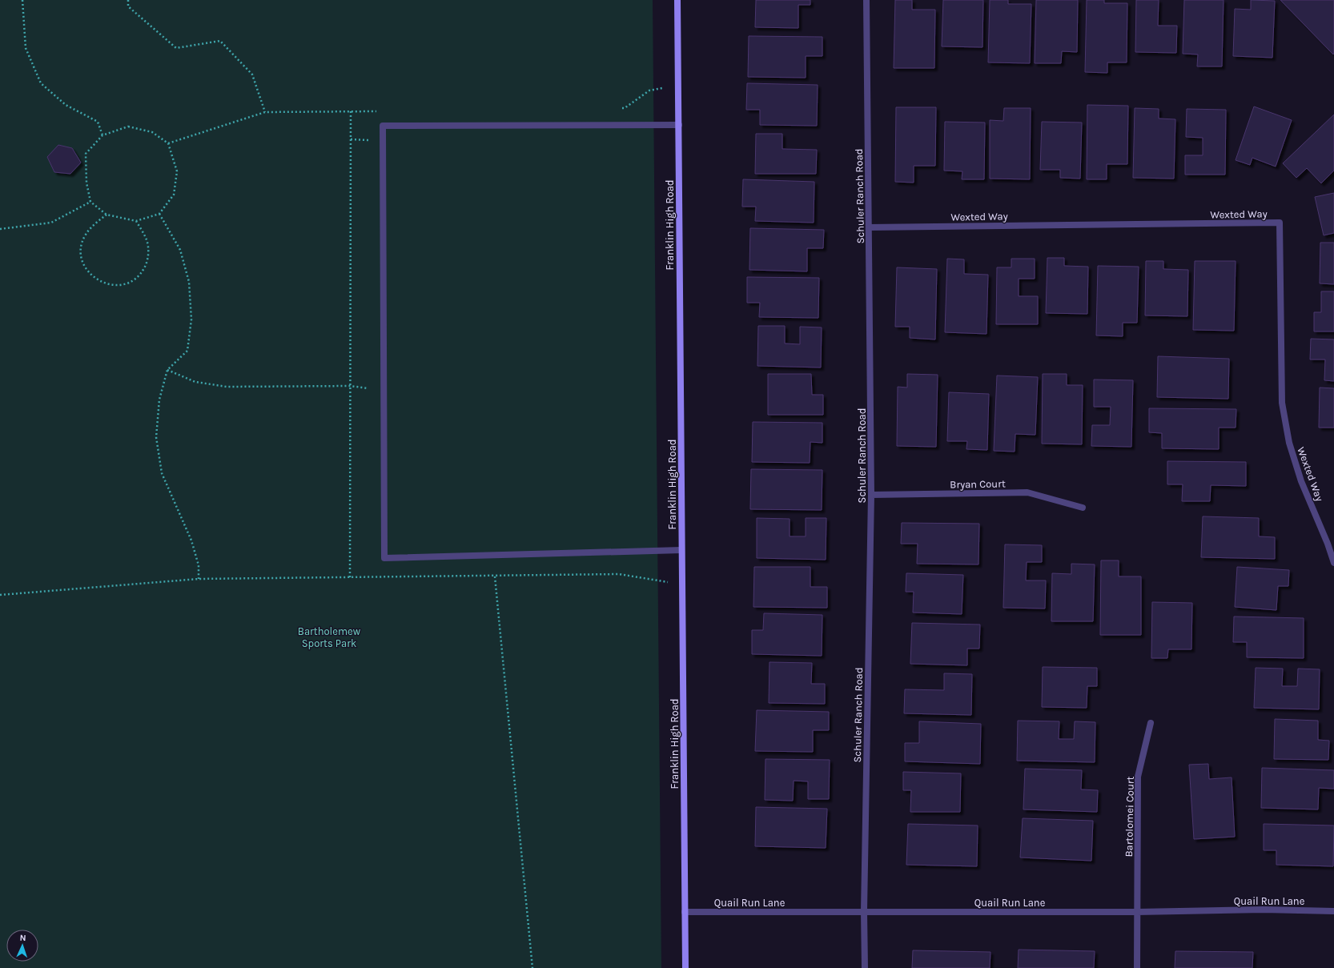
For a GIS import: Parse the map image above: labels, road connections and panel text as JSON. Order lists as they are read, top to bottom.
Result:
{
  "streets": {
    "street": [
      "Schuler Ranch Road",
      "Wexted Way",
      "Franklin High Road",
      "Bryan Court",
      "Bartolomei Court",
      "Quail Run Lane"
    ]
  },
  "crossings": [
    ["Schuler Ranch Road", "Wexted Way"],
    ["Schuler Ranch Road", "Bryan Court"],
    ["Schuler Ranch Road", "Quail Run Lane"],
    ["Franklin High Road", "Quail Run Lane"],
    ["Bartolomei Court", "Quail Run Lane"]
  ],
  "parks": ["Bartholemew Sports Park"],
  "north": "top"
}
